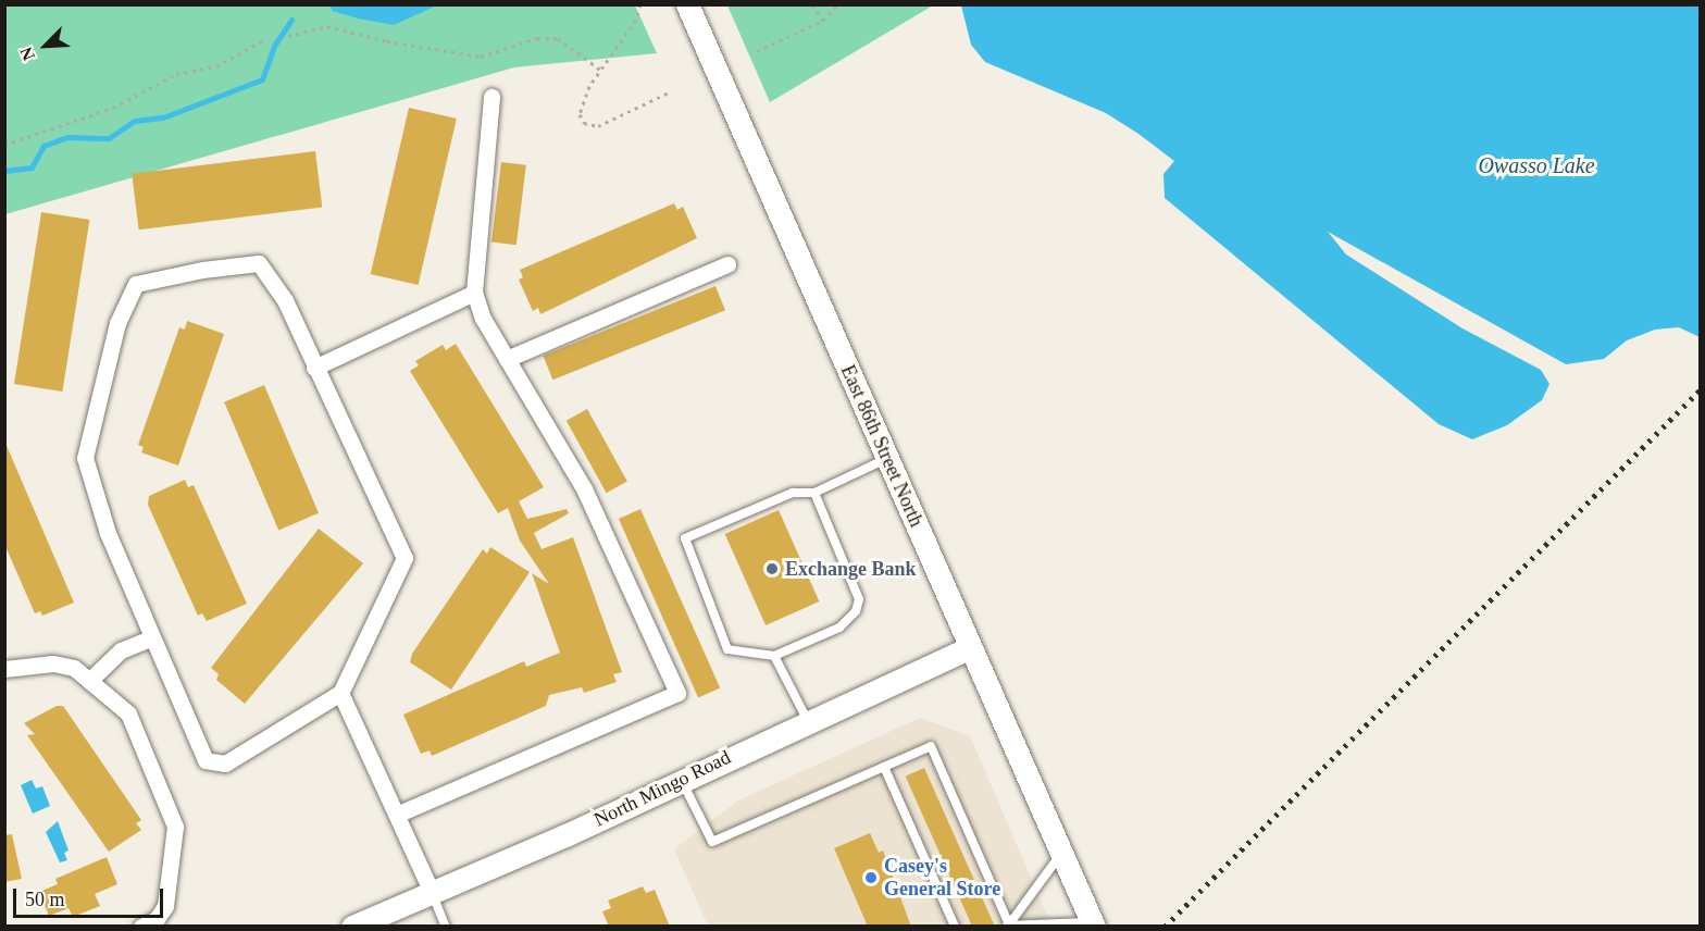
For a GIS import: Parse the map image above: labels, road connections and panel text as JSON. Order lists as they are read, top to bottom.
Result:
{
  "streets": {
    "street": ["East 86th Street North", "North Mingo Road"]
  },
  "crossings": [
    ["East 86th Street North", "North Mingo Road"]
  ],
  "water": ["Owasso Lake"],
  "places": ["Exchange Bank", "Casey's General Store"],
  "scale_bar": "50 m",
  "north": "bottom left"
}
